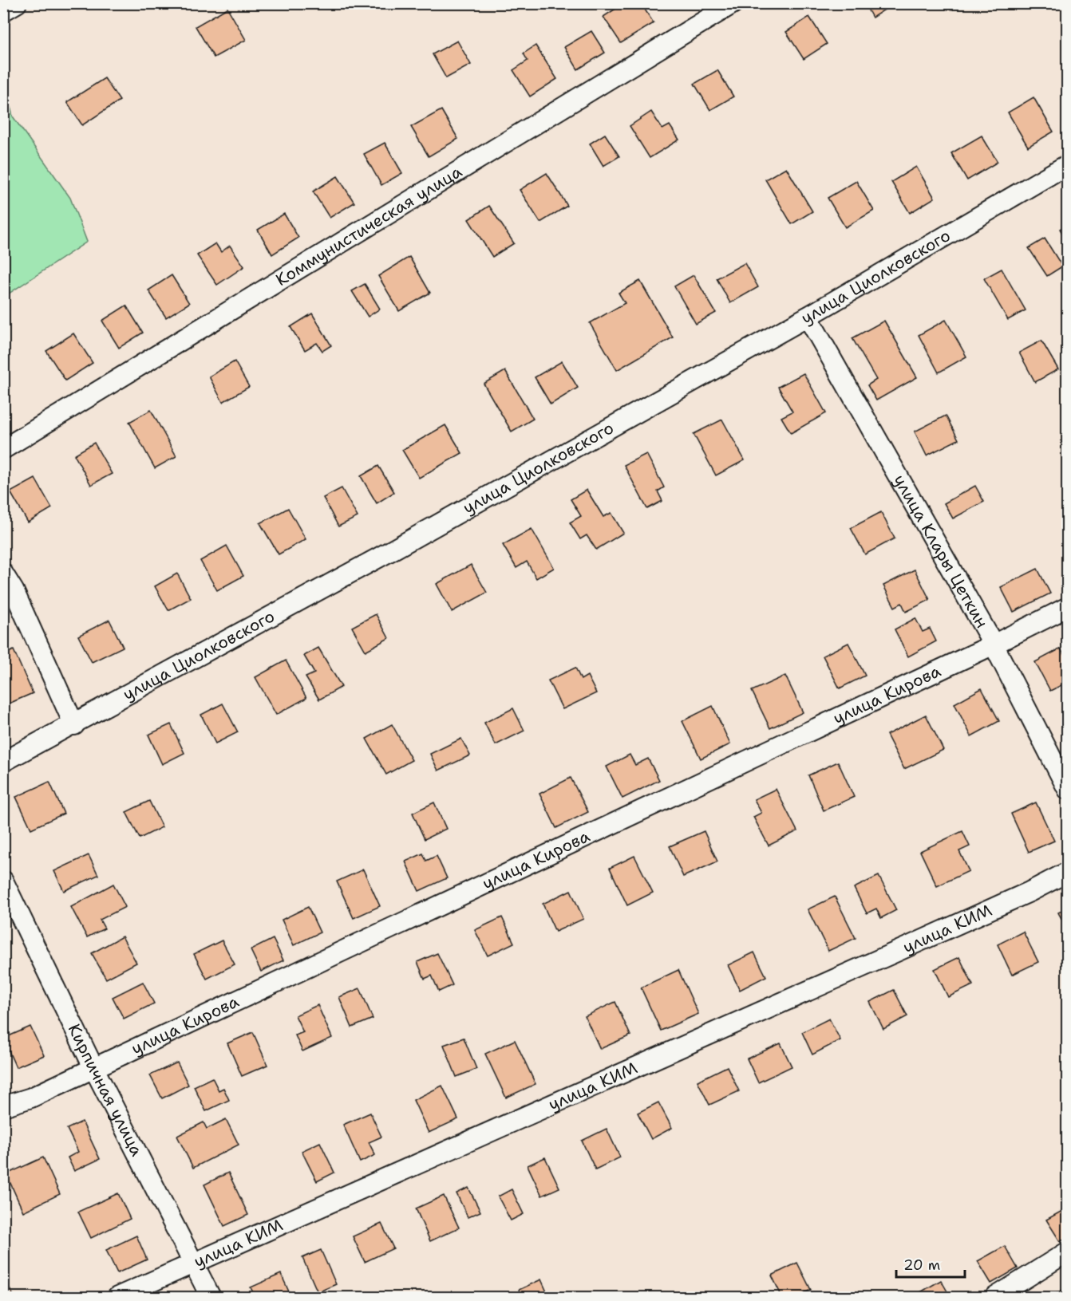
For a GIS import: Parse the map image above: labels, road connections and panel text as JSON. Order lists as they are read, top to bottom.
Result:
{
  "streets": {
    "street": [
      "Коммунистическая улица",
      "улица Циолковского",
      "улица Клары Цеткин",
      "улица Кирова",
      "улица КИМ",
      "Кирпичная улица"
    ]
  },
  "crossings": [
    ["улица Циолковского", "улица Клары Цеткин"],
    ["улица Клары Цеткин", "улица Кирова"],
    ["улица Кирова", "Кирпичная улица"],
    ["улица КИМ", "Кирпичная улица"]
  ],
  "scale_bar": "20 m"
}
